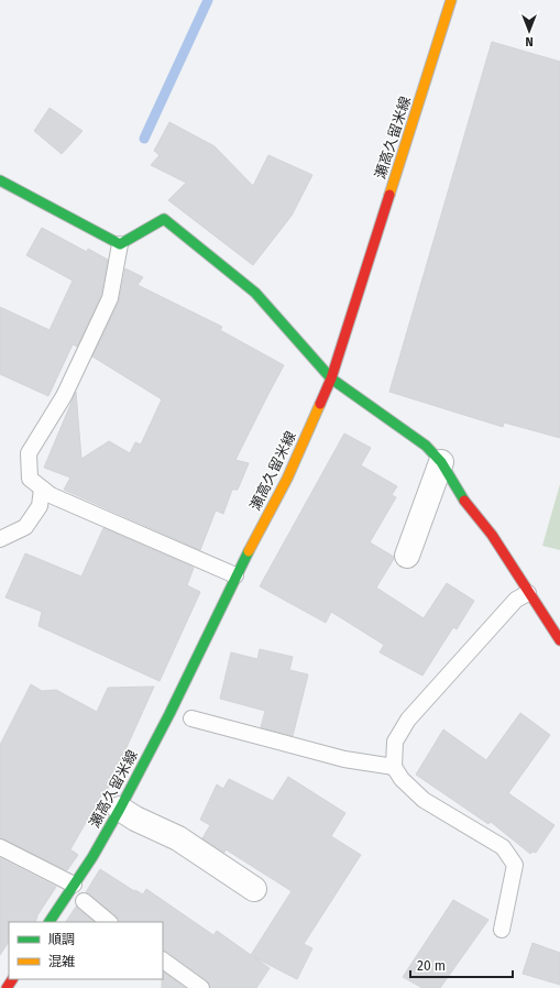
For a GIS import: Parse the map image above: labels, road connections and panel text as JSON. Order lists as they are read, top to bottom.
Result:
{
  "streets": {
    "main road": ["瀬高久留米線"]
  },
  "legend": ["順調", "混雑"],
  "scale_bar": "20 m",
  "north": "bottom"
}
